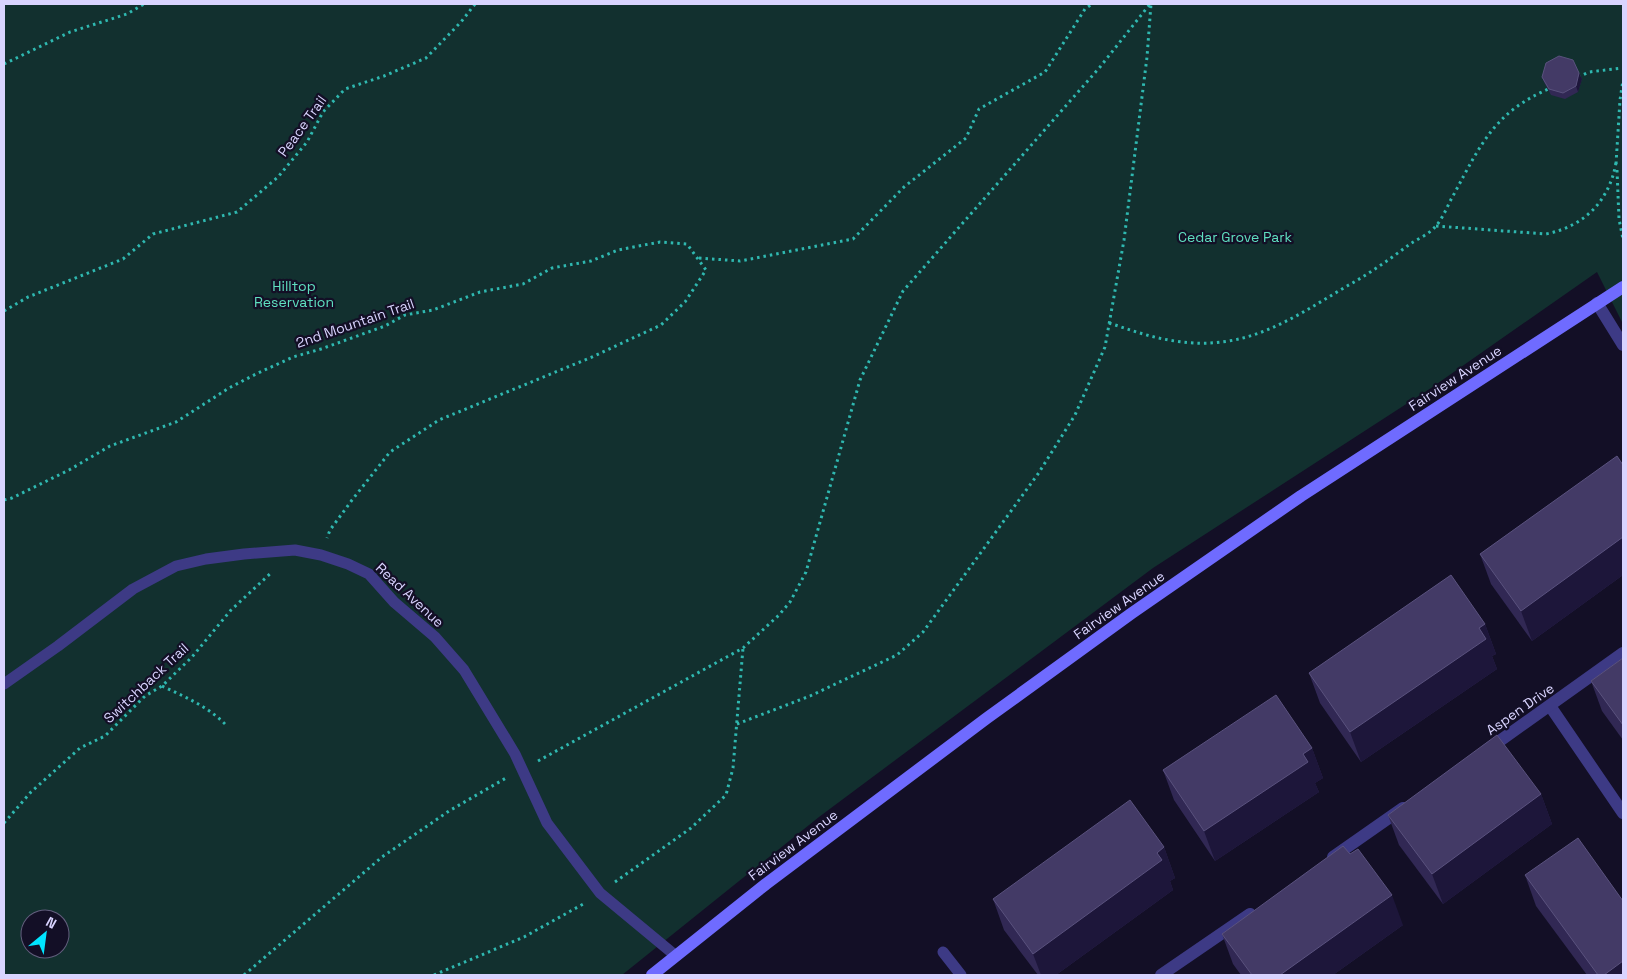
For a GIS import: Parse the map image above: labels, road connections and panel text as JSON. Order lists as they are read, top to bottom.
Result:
{
  "streets": {
    "main road": ["Fairview Avenue"],
    "street": ["Aspen Drive"],
    "lane": ["Read Avenue"],
    "path": ["Peace Trail", "2nd Mountain Trail", "Switchback Trail"]
  },
  "crossings": [
    ["Fairview Avenue", "Read Avenue"],
    ["Read Avenue", "Switchback Trail"]
  ],
  "parks": ["Cedar Grove Park", "Hilltop Reservation"],
  "north": "top right"
}
